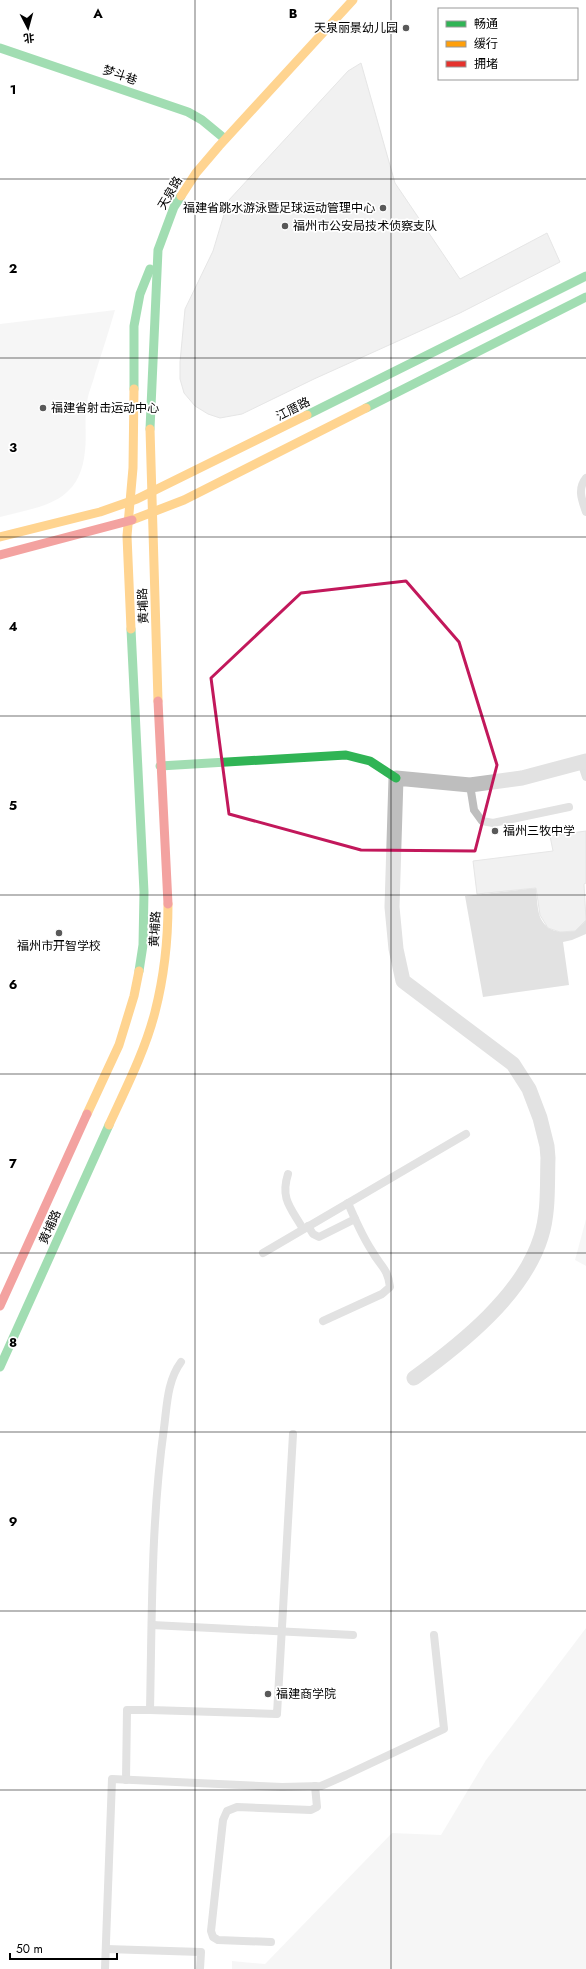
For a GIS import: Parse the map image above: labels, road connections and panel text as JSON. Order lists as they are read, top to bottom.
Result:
{
  "streets": {
    "main road": [
      "梦斗巷",
      "天泉路",
      "江厝路",
      "黄埔路"
    ]
  },
  "crossings": [
    ["梦斗巷", "天泉路"],
    ["天泉路", "黄埔路"],
    ["江厝路", "黄埔路"]
  ],
  "places": [
    "天泉丽景幼儿园",
    "福建省跳水游泳暨足球运动管理中心",
    "福州市公安局技术侦察支队",
    "福建省射击运动中心",
    "福州三牧中学",
    "福州市开智学校",
    "福建商学院"
  ],
  "legend": ["畅通", "缓行", "拥堵"],
  "scale_bar": "50 m",
  "north": "bottom",
  "grid": {
    "columns": ["A", "B"],
    "rows": [
      "1",
      "2",
      "3",
      "4",
      "5",
      "6",
      "7",
      "8",
      "9"
    ]
  }
}
